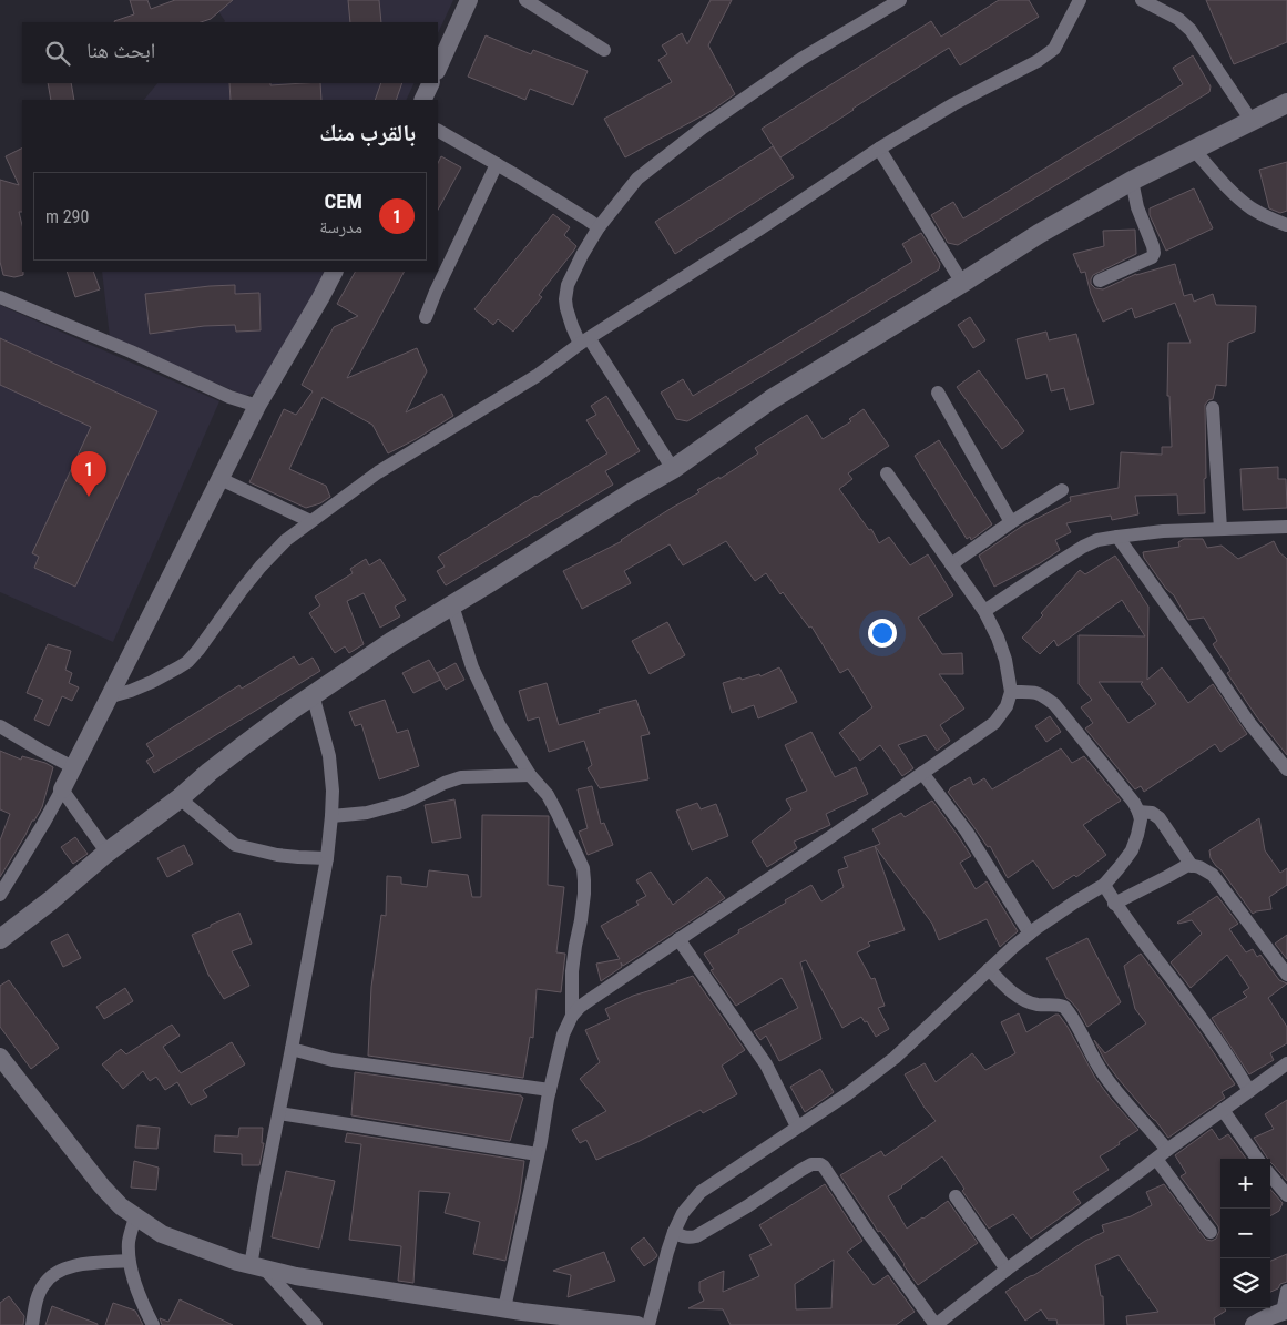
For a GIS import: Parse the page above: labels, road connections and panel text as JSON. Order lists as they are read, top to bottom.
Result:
{
  "page": {
    "search": "ابحث هنا",
    "heading": "بالقرب منك",
    "list": [
      {
        "mark": "1",
        "name": "CEM",
        "note": "مدرسة",
        "value": "290 m"
      }
    ],
    "pins": "1",
    "map_buttons": ["+", "−"]
  }
}
